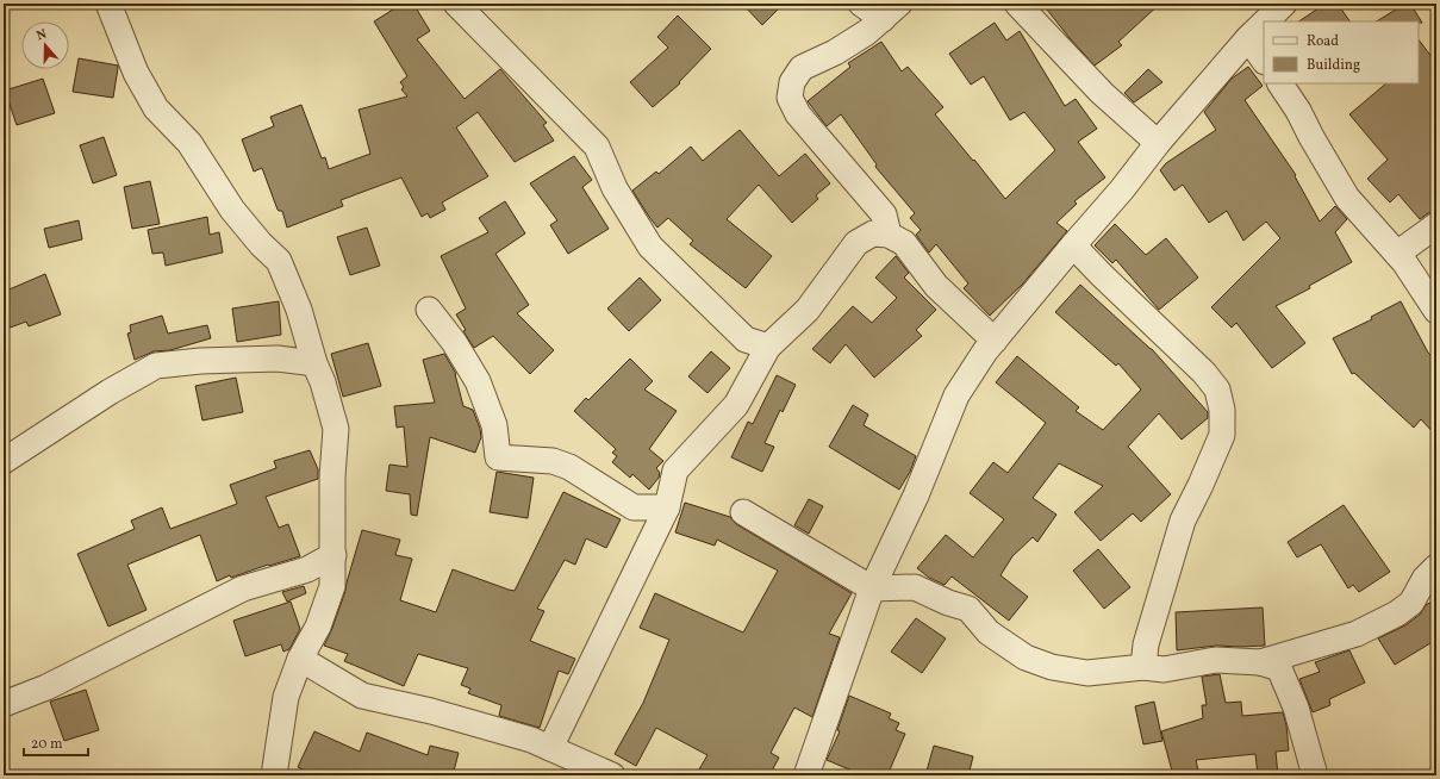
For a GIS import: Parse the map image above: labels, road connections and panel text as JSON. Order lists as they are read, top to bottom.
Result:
{
  "legend": ["Road", "Building"],
  "scale_bar": "20 m",
  "north": "top"
}
